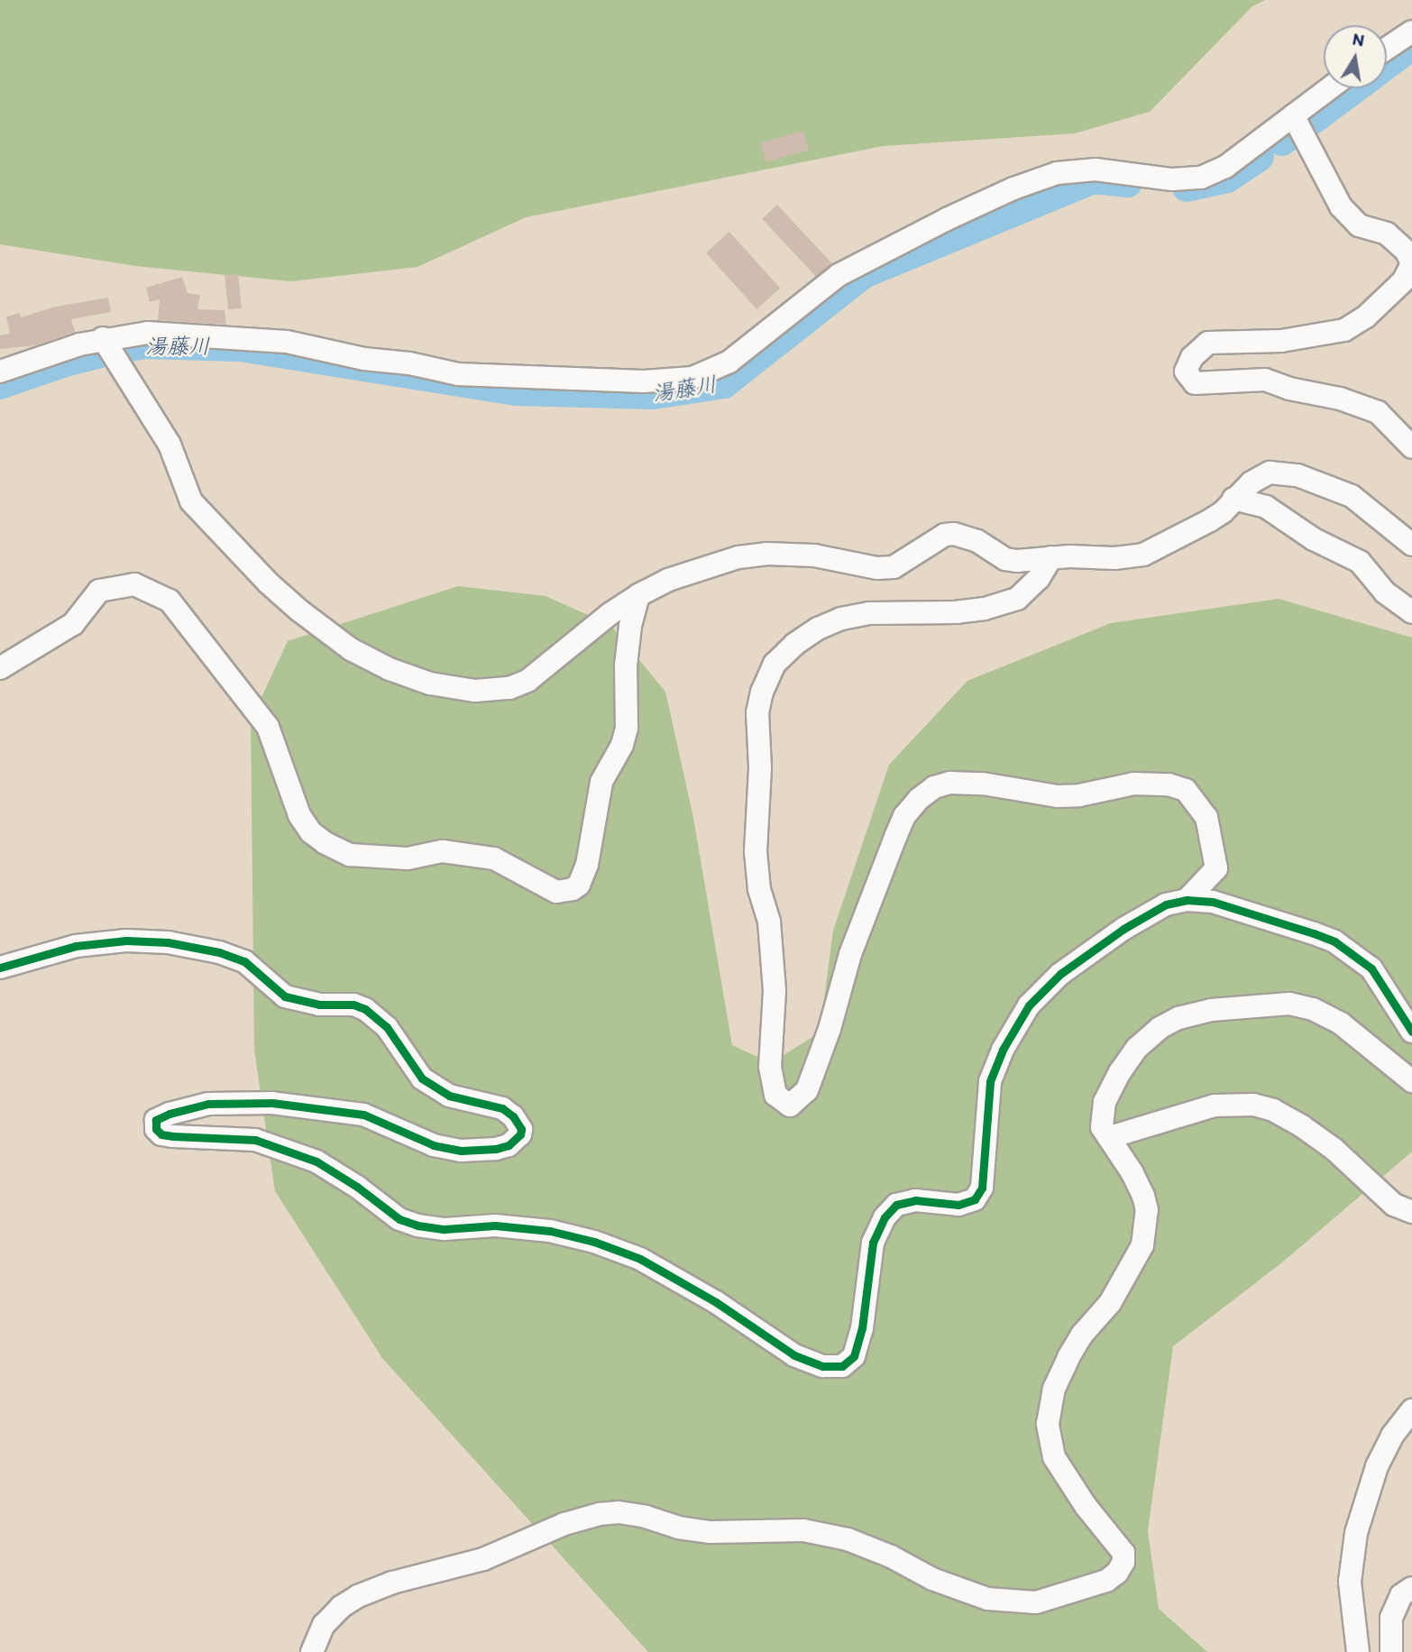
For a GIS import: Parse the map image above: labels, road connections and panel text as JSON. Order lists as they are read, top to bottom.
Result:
{
  "water": ["湯藤川"],
  "north": "top"
}
